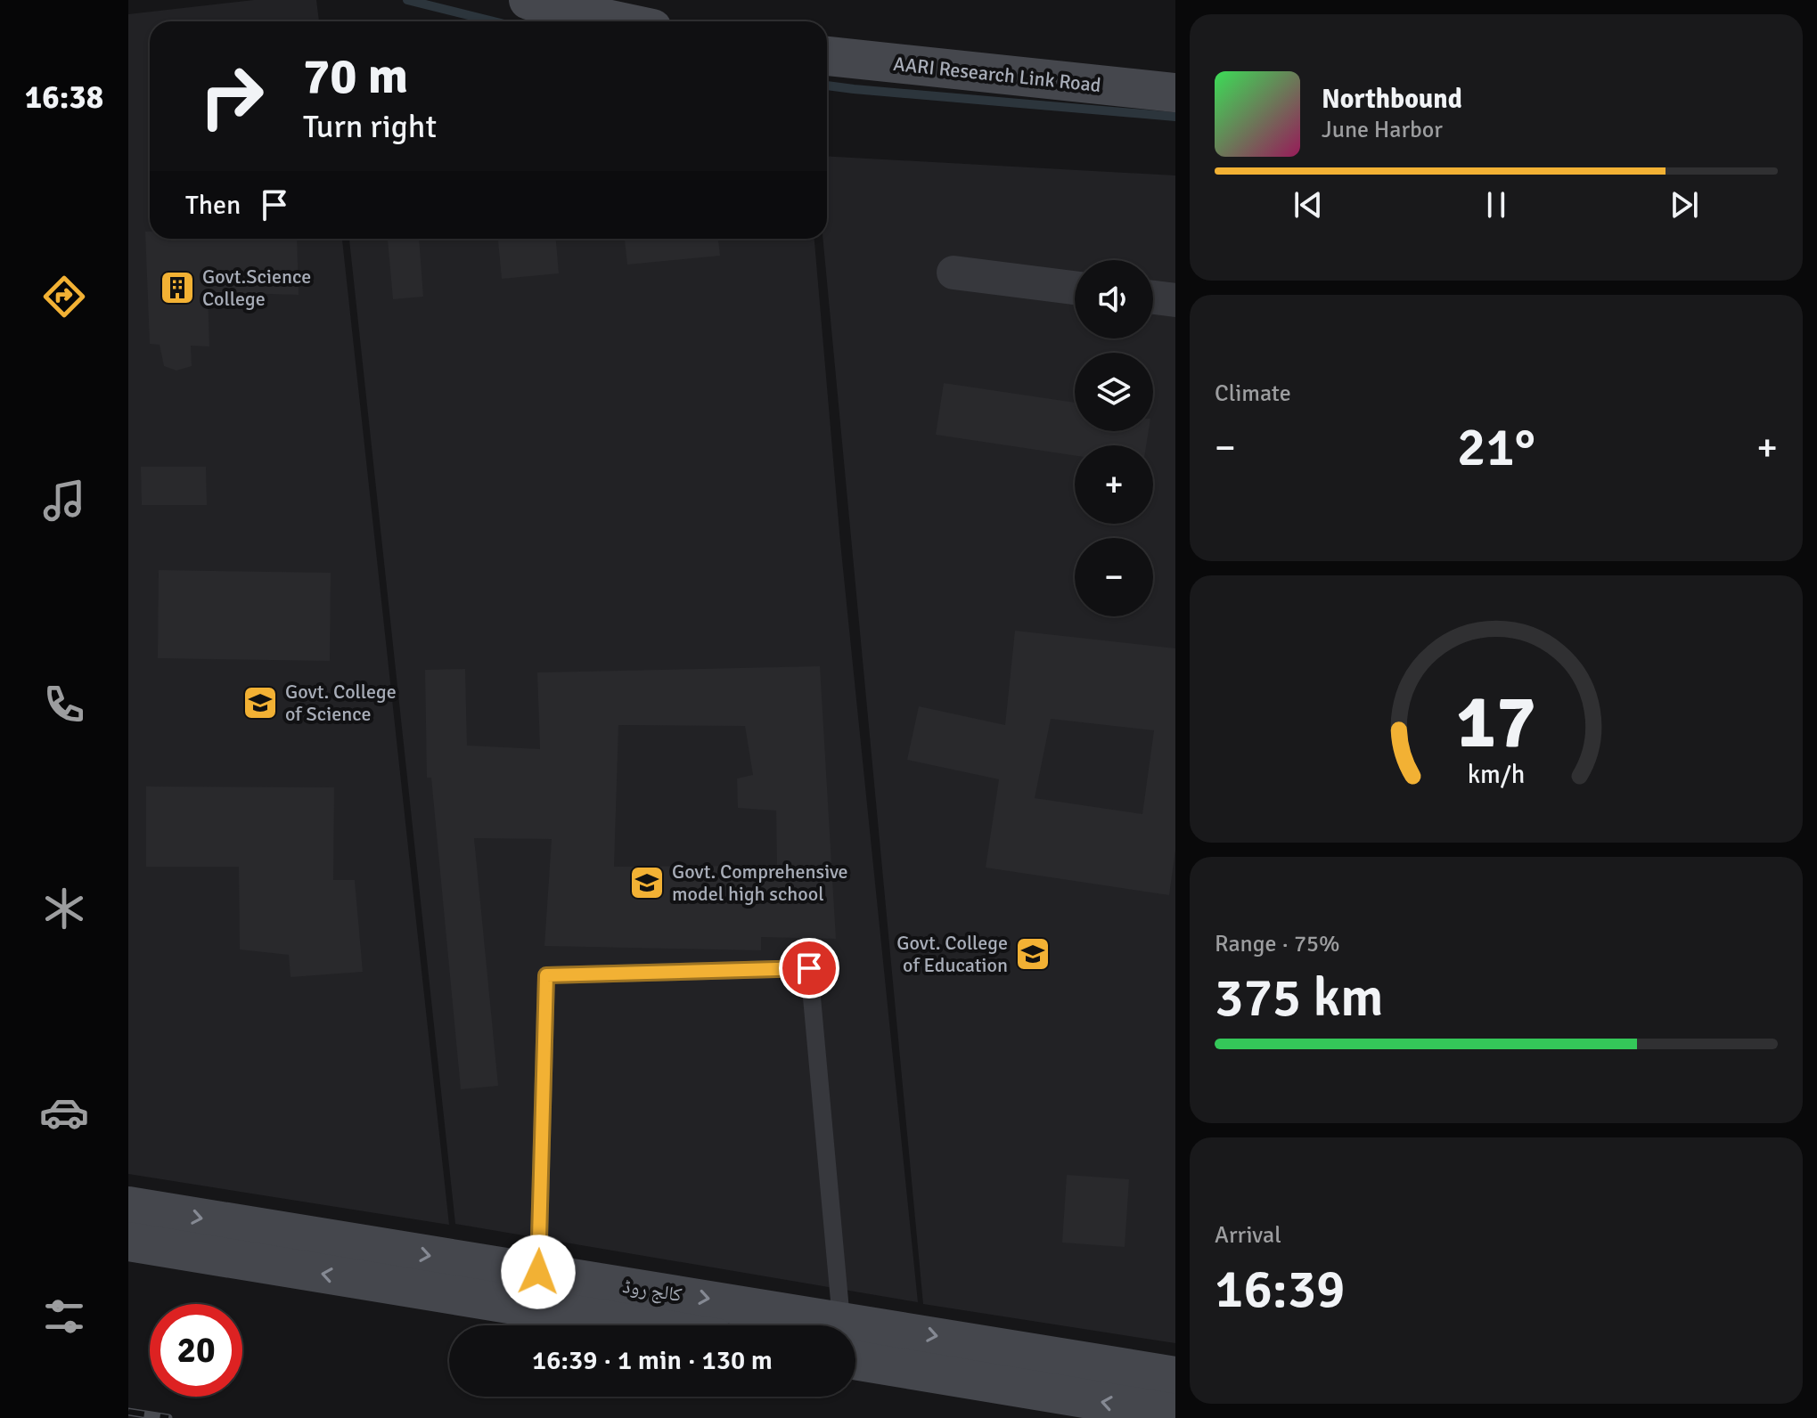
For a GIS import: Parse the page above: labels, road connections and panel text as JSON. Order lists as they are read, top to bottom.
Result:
{
  "streets": {
    "main road": ["AARI Research Link Road", "کالج روڈ"]
  },
  "places": {
    "building": ["Govt.Science College"],
    "school or university": ["Govt. College of Science", "Govt. Comprehensive model high school", "Govt. College of Education"]
  },
  "page": {
    "tabs": "16:38",
    "turn": ["70 m", "Turn right"],
    "song": ["Northbound", "June Harbor"],
    "then": "Then",
    "map_buttons": ["+", "−"],
    "tile": [
      "Climate",
      ["Range · 75%", "375 km"],
      ["Arrival", "16:39"]
    ],
    "heat": ["−", "21°", "+"],
    "limit": "20",
    "trip": "16:39 · 1 min · 130 m",
    "gauge": ["17", "km/h"]
  }
}
